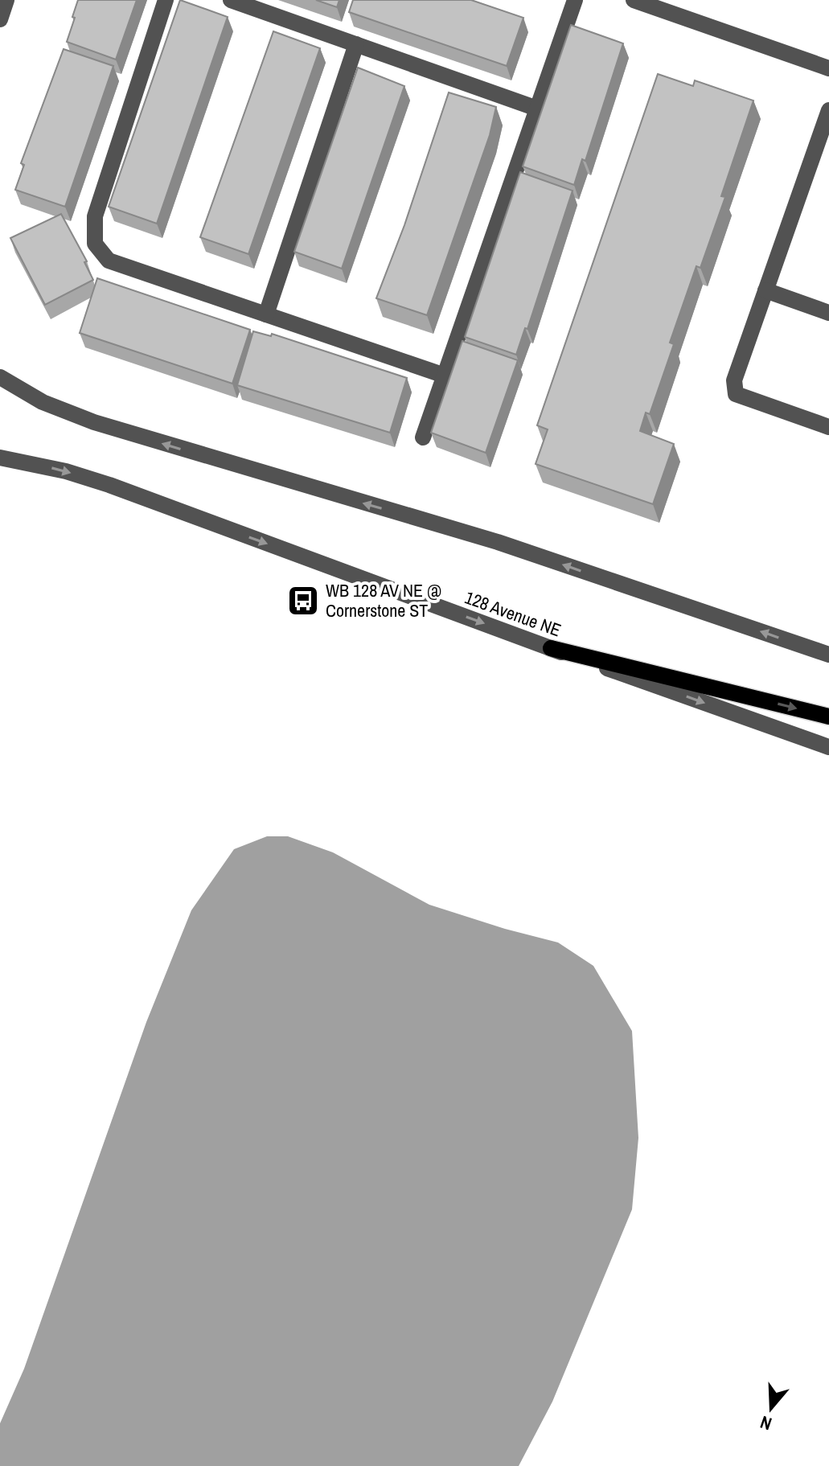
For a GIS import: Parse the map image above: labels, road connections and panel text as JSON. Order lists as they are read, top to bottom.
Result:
{
  "streets": {
    "street": ["128 Avenue NE"]
  },
  "places": {
    "bus stop": ["WB 128 AV NE @ Cornerstone ST"]
  },
  "north": "bottom"
}
